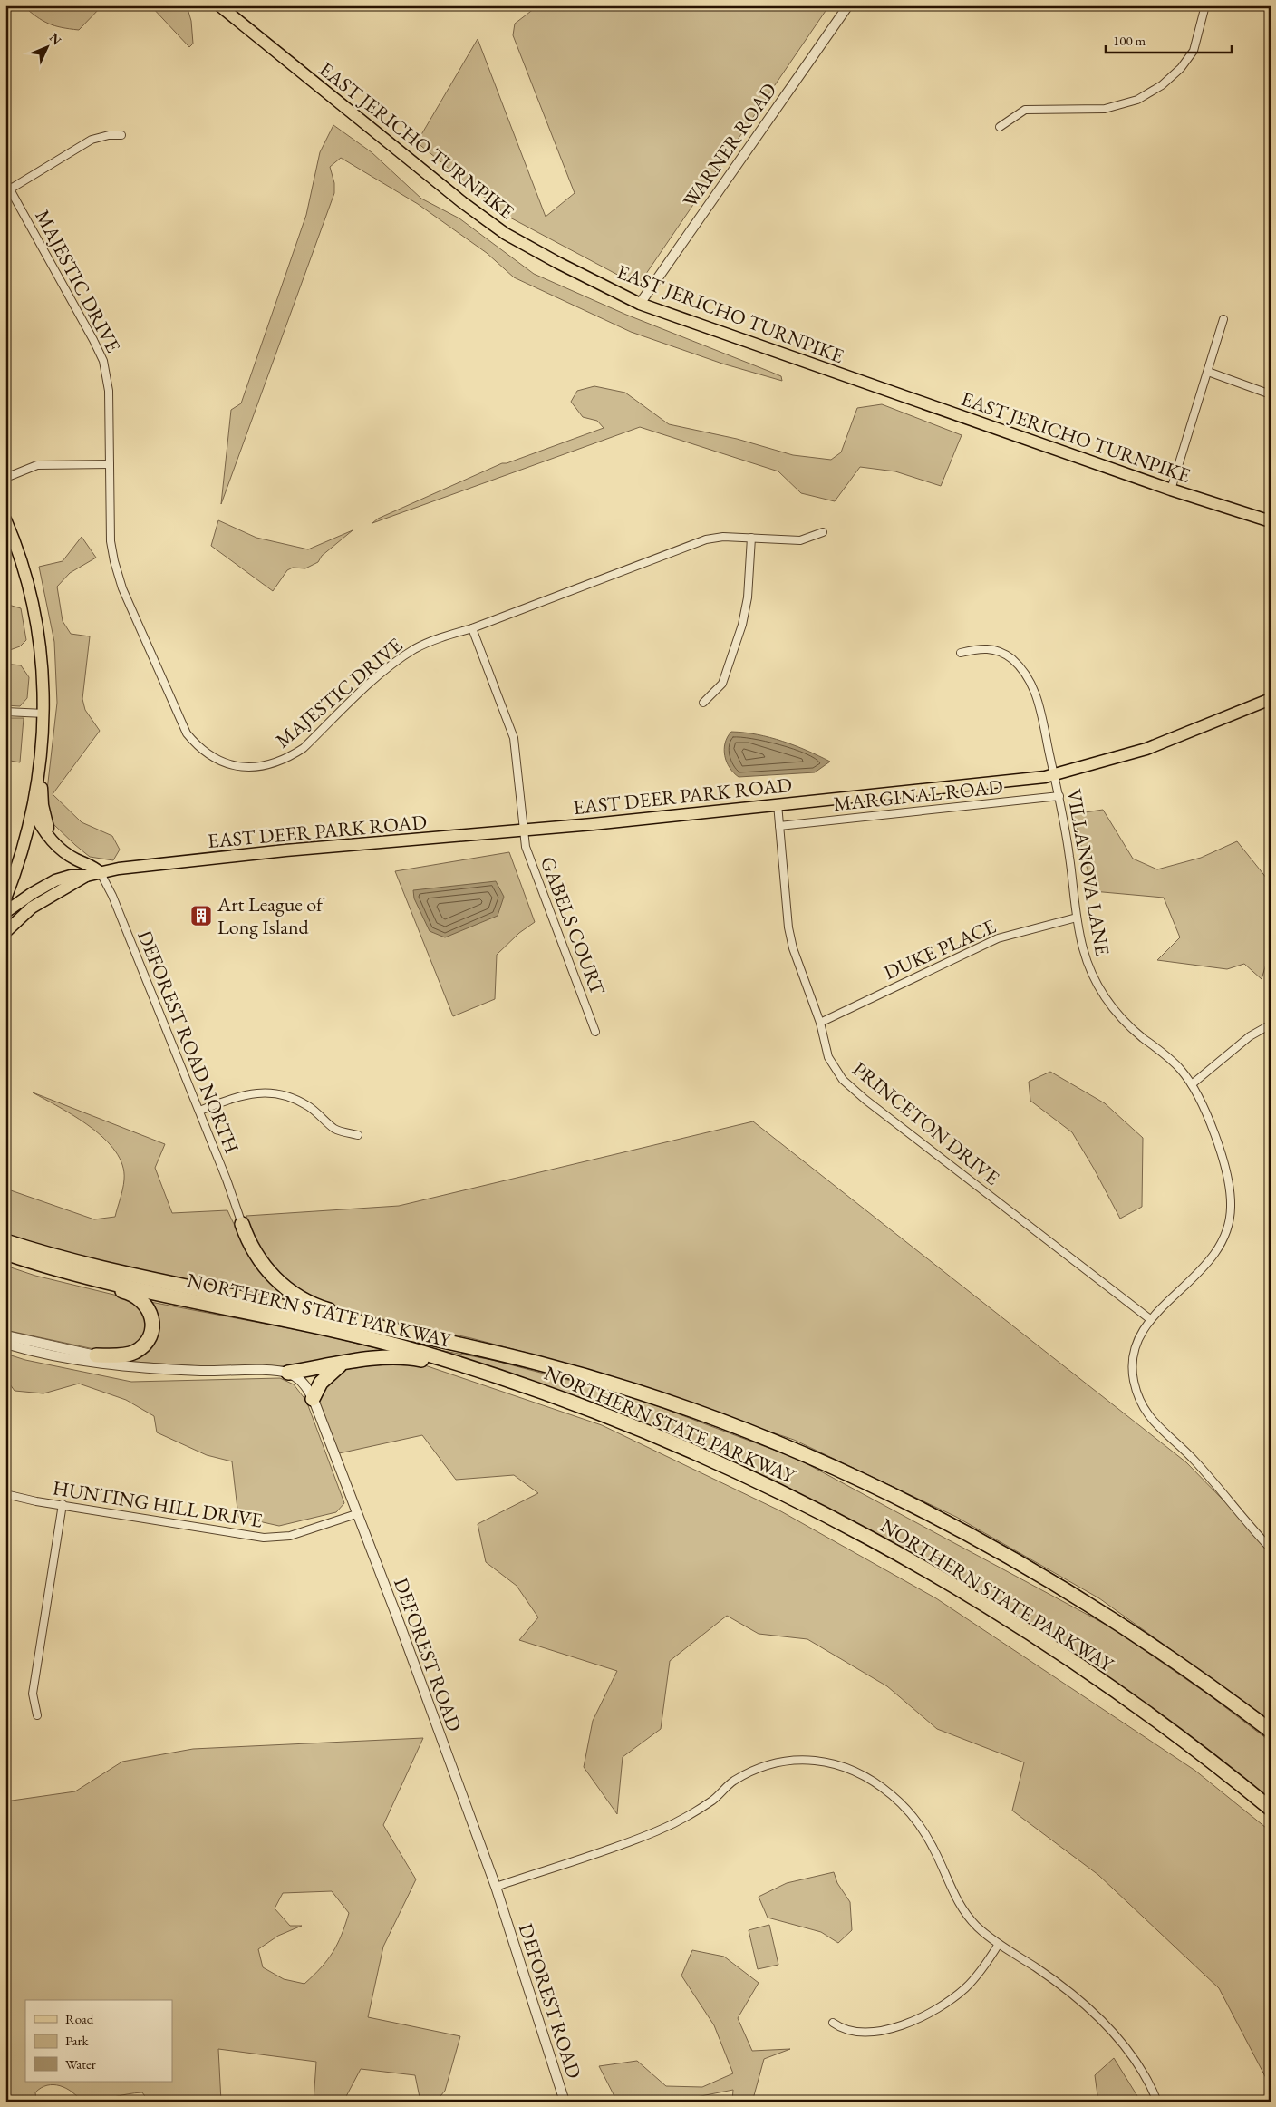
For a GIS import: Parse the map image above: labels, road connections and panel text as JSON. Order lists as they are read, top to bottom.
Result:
{
  "streets": {
    "highway": ["NORTHERN STATE PARKWAY"],
    "main road": ["EAST JERICHO TURNPIKE", "EAST DEER PARK ROAD"],
    "street": [
      "WARNER ROAD",
      "MAJESTIC DRIVE",
      "MARGINAL ROAD",
      "VILLANOVA LANE",
      "GABELS COURT",
      "DUKE PLACE",
      "DEFOREST ROAD NORTH",
      "PRINCETON DRIVE",
      "HUNTING HILL DRIVE",
      "DEFOREST ROAD"
    ]
  },
  "crossings": [
    ["EAST JERICHO TURNPIKE", "WARNER ROAD"],
    ["MAJESTIC DRIVE", "GABELS COURT"],
    ["MARGINAL ROAD", "VILLANOVA LANE"],
    ["MARGINAL ROAD", "PRINCETON DRIVE"],
    ["EAST DEER PARK ROAD", "VILLANOVA LANE"],
    ["EAST DEER PARK ROAD", "GABELS COURT"],
    ["EAST DEER PARK ROAD", "DEFOREST ROAD NORTH"],
    ["EAST DEER PARK ROAD", "PRINCETON DRIVE"],
    ["VILLANOVA LANE", "DUKE PLACE"],
    ["VILLANOVA LANE", "PRINCETON DRIVE"],
    ["DUKE PLACE", "PRINCETON DRIVE"],
    ["HUNTING HILL DRIVE", "DEFOREST ROAD"]
  ],
  "places": {
    "building": ["Art League of Long Island"]
  },
  "legend": ["Road", "Park", "Water"],
  "scale_bar": "100 m",
  "north": "top right"
}
